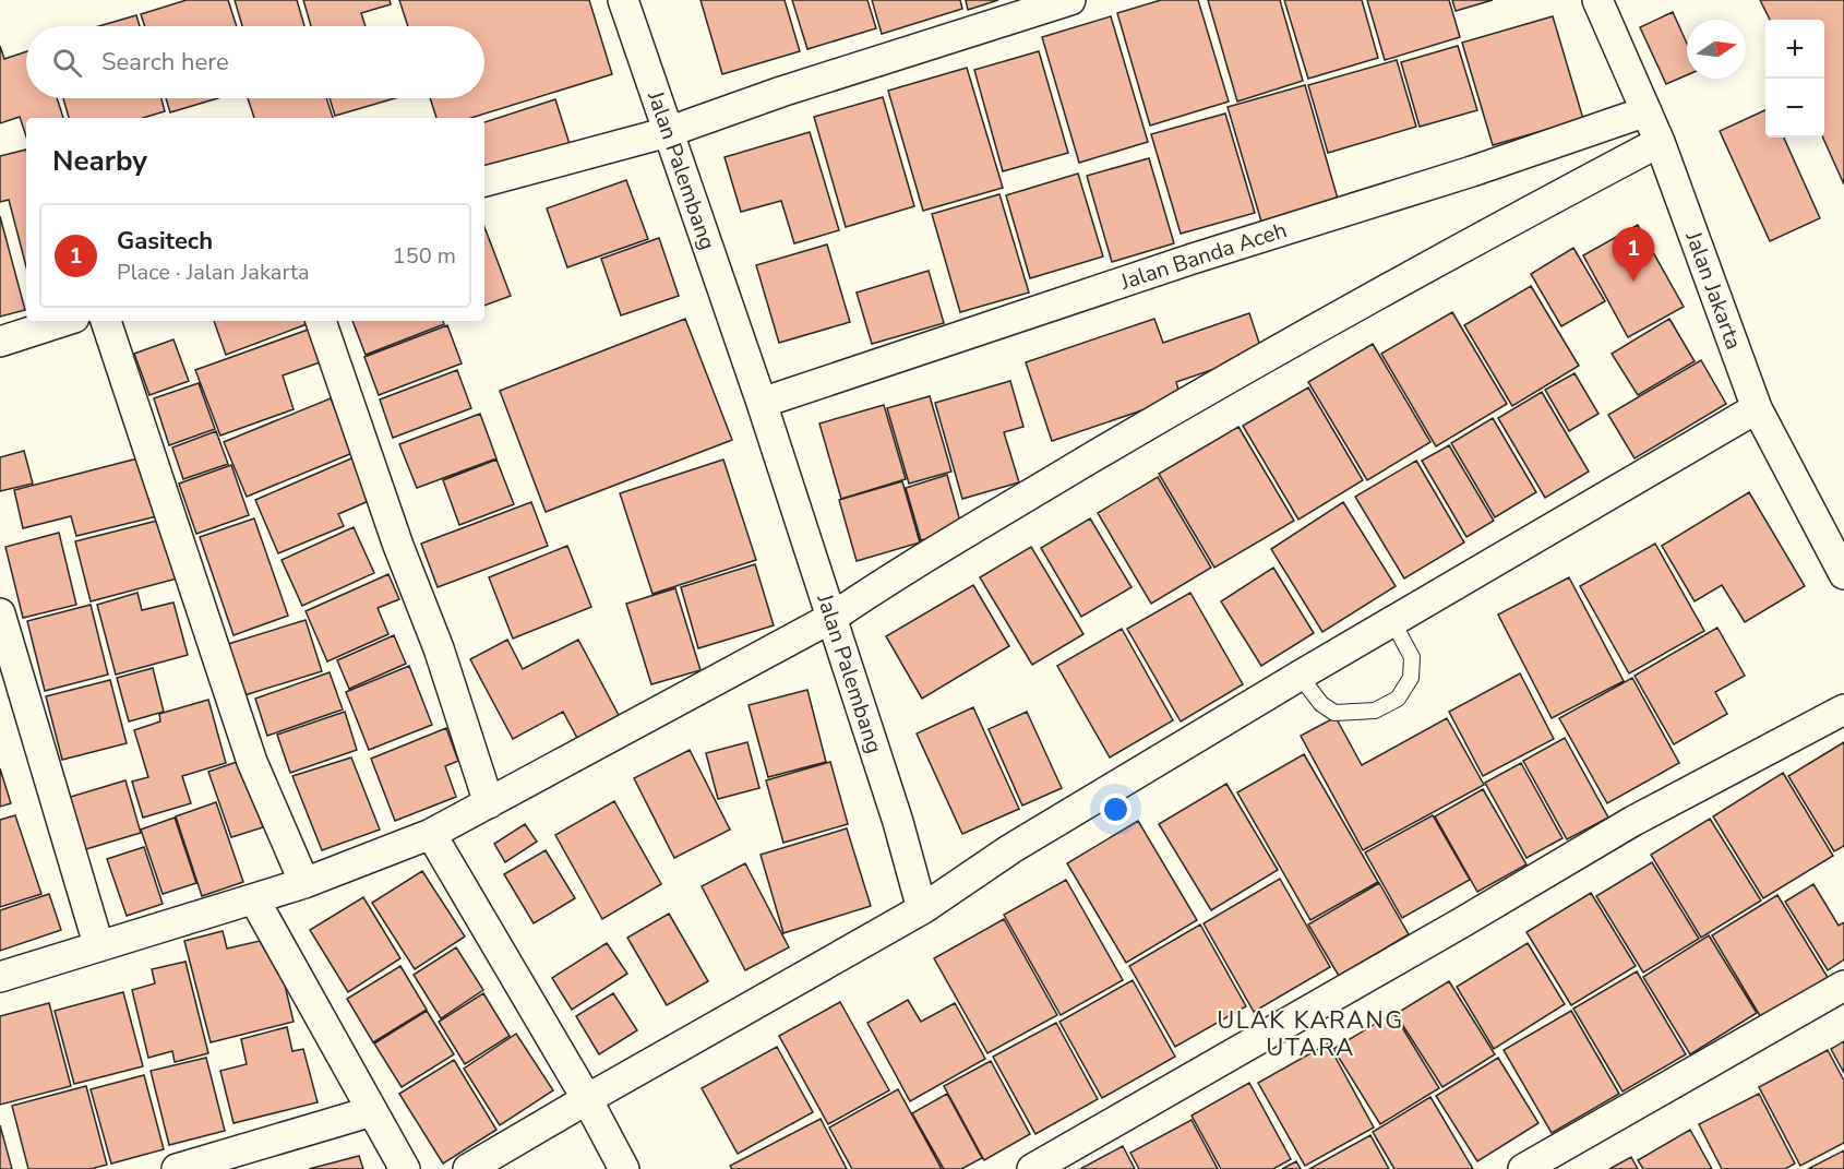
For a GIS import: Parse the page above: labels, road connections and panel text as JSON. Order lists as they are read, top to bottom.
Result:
{
  "streets": {
    "street": ["Jalan Palembang", "Jalan Banda Aceh", "Jalan Jakarta"]
  },
  "crossings": [
    ["Jalan Palembang", "Jalan Banda Aceh"],
    ["Jalan Banda Aceh", "Jalan Jakarta"]
  ],
  "districts": ["ULAK KARANG UTARA"],
  "north": "right",
  "page": {
    "map_buttons": ["+", "−"],
    "search": "Search here",
    "heading": "Nearby",
    "list": [
      {
        "mark": "1",
        "name": "Gasitech",
        "note": "Place · Jalan Jakarta",
        "value": "150 m"
      }
    ],
    "pins": "1"
  }
}
